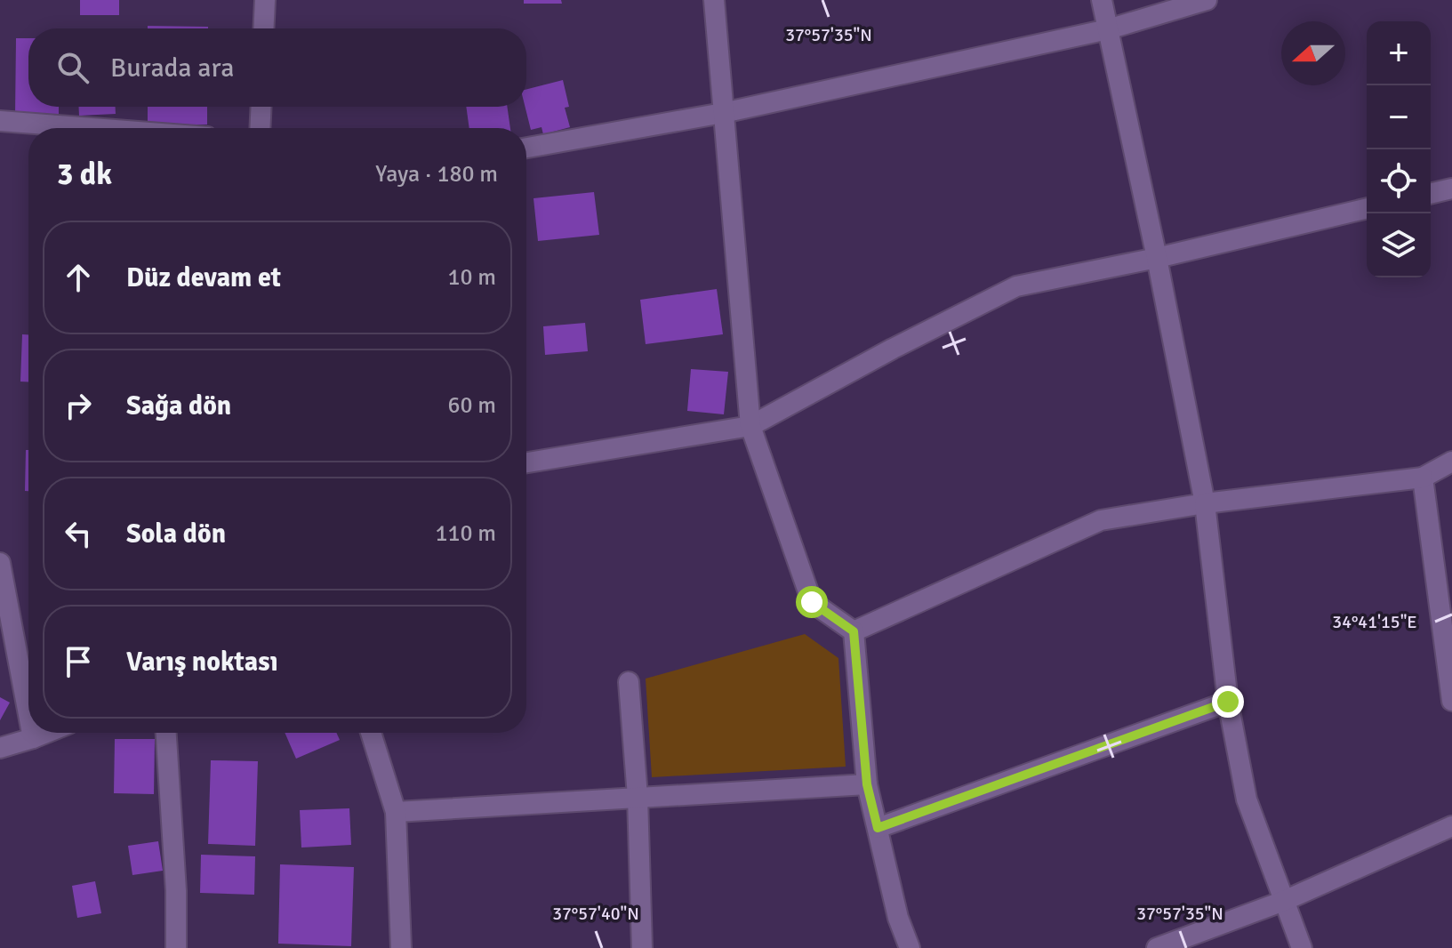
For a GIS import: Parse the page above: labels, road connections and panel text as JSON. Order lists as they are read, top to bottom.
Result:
{
  "north": "left",
  "page": {
    "map_buttons": ["+", "−"],
    "search": "Burada ara",
    "heading": ["3 dk", "Yaya · 180 m"],
    "list": [
      ["Düz devam et", "10 m"],
      ["Sağa dön", "60 m"],
      ["Sola dön", "110 m"],
      "Varış noktası"
    ]
  },
  "coordinates": ["37°57'35\"N", "34°41'15\"E", "37°57'40\"N"]
}
